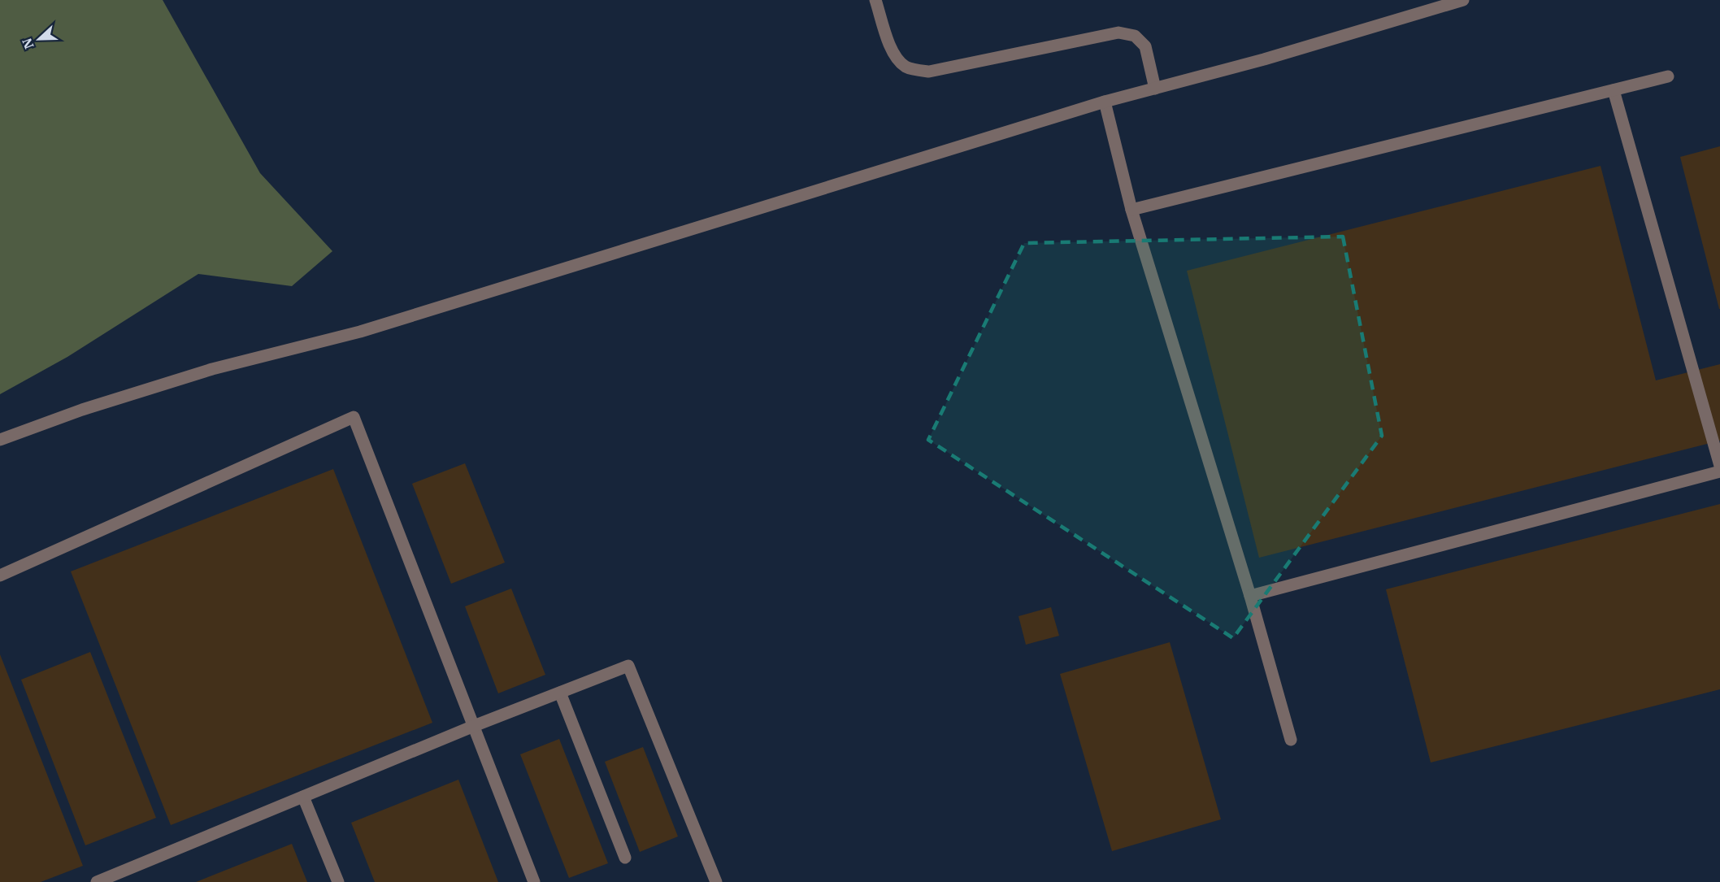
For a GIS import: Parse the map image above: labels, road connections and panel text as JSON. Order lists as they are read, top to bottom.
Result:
{
  "north": "left"
}
